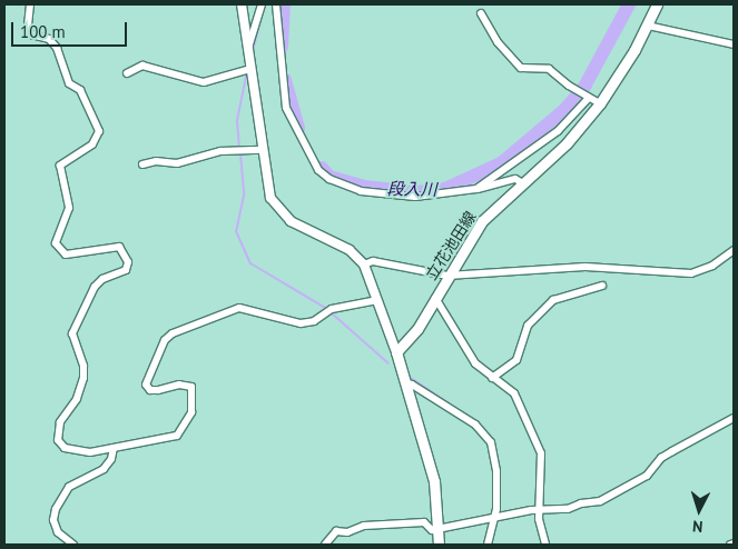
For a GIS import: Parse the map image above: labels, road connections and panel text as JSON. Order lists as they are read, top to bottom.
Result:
{
  "streets": {
    "main road": ["立花池田線"]
  },
  "water": ["段入川"],
  "scale_bar": "100 m",
  "north": "bottom"
}
